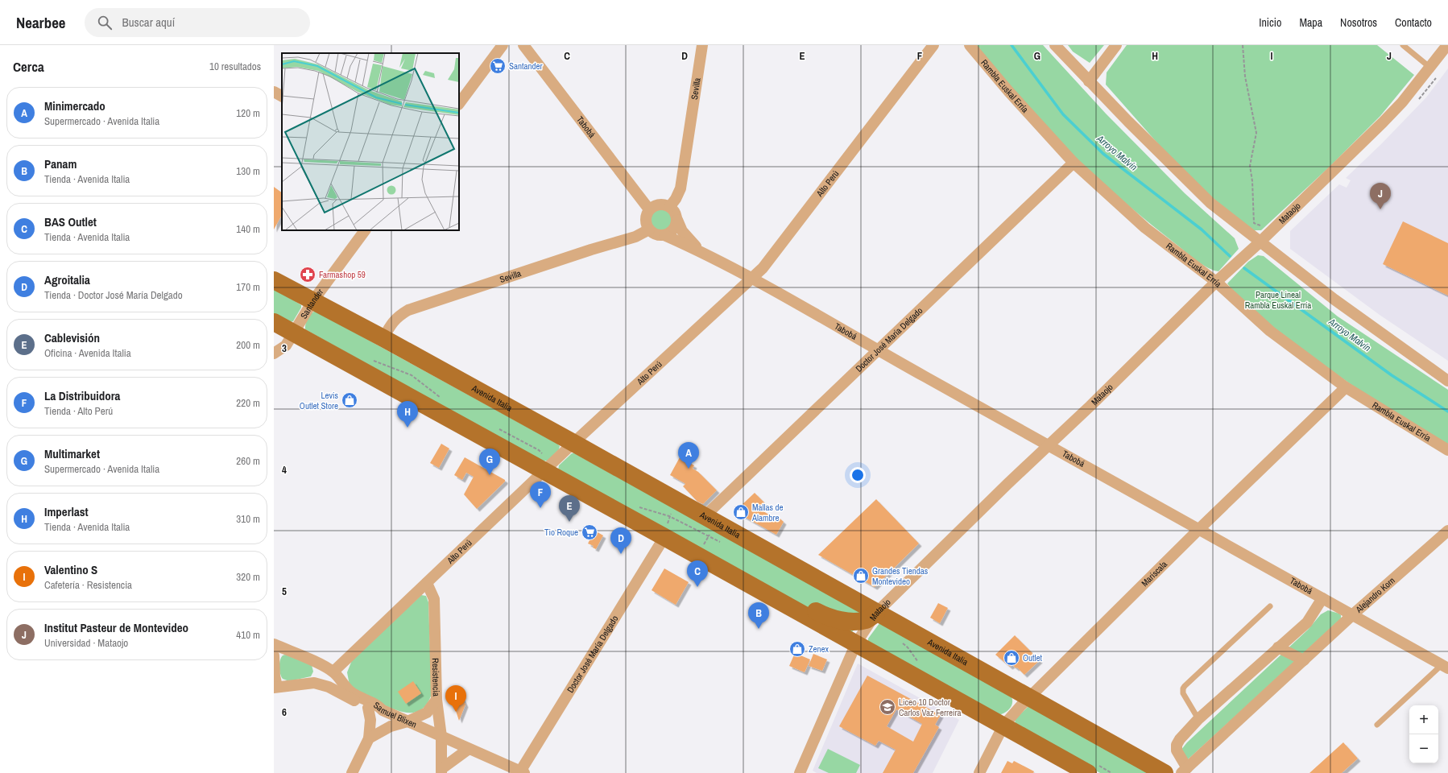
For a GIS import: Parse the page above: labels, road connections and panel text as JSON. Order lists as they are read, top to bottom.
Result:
{
  "streets": {
    "main road": ["Avenida Italia"],
    "street": [
      "Rambla Euskal Erría",
      "Sevilla",
      "Tabobá",
      "Alto Perú",
      "Mataojo",
      "Santander",
      "Doctor José María Delgado",
      "Mariscala",
      "Alejandro Korn",
      "Resistencia",
      "Samuel Blixen"
    ]
  },
  "crossings": [
    ["Rambla Euskal Erría", "Mataojo"],
    ["Rambla Euskal Erría", "Doctor José María Delgado"],
    ["Rambla Euskal Erría", "Mariscala"],
    ["Sevilla", "Tabobá"],
    ["Sevilla", "Avenida Italia"],
    ["Tabobá", "Alto Perú"],
    ["Tabobá", "Mataojo"],
    ["Tabobá", "Doctor José María Delgado"],
    ["Tabobá", "Mariscala"],
    ["Tabobá", "Alejandro Korn"],
    ["Alto Perú", "Avenida Italia"],
    ["Alto Perú", "Resistencia"],
    ["Alto Perú", "Samuel Blixen"],
    ["Mataojo", "Avenida Italia"],
    ["Santander", "Avenida Italia"],
    ["Doctor José María Delgado", "Avenida Italia"],
    ["Doctor José María Delgado", "Samuel Blixen"],
    ["Avenida Italia", "Mariscala"],
    ["Resistencia", "Samuel Blixen"]
  ],
  "water": ["Arroyo Malvín"],
  "parks": ["Parque Lineal Rambla Euskal Erría"],
  "places": {
    "supermarket": ["Santander", "Tio Roque"],
    "pharmacy": ["Farmashop 59"],
    "shop": [
      "Levis Outlet Store",
      "Mallas de Alambre",
      "Grandes Tiendas Montevideo",
      "Zenex",
      "Outlet"
    ],
    "school or university": ["Liceo 10 Doctor Carlos Vaz Ferreira"]
  },
  "page": {
    "header": "Nearbee",
    "search": "Buscar aquí",
    "nav": [
      "Inicio",
      "Mapa",
      "Nosotros",
      "Contacto"
    ],
    "heading": ["Cerca", "10 resultados"],
    "list": [
      {
        "mark": "A",
        "name": "Minimercado",
        "note": "Supermercado · Avenida Italia",
        "value": "120 m"
      },
      {
        "mark": "B",
        "name": "Panam",
        "note": "Tienda · Avenida Italia",
        "value": "130 m"
      },
      {
        "mark": "C",
        "name": "BAS Outlet",
        "note": "Tienda · Avenida Italia",
        "value": "140 m"
      },
      {
        "mark": "D",
        "name": "Agroitalia",
        "note": "Tienda · Doctor José María Delgado",
        "value": "170 m"
      },
      {
        "mark": "E",
        "name": "Cablevisión",
        "note": "Oficina · Avenida Italia",
        "value": "200 m"
      },
      {
        "mark": "F",
        "name": "La Distribuidora",
        "note": "Tienda · Alto Perú",
        "value": "220 m"
      },
      {
        "mark": "G",
        "name": "Multimarket",
        "note": "Supermercado · Avenida Italia",
        "value": "260 m"
      },
      {
        "mark": "H",
        "name": "Imperlast",
        "note": "Tienda · Avenida Italia",
        "value": "310 m"
      },
      {
        "mark": "I",
        "name": "Valentino S",
        "note": "Cafetería · Resistencia",
        "value": "320 m"
      },
      {
        "mark": "J",
        "name": "Institut Pasteur de Montevideo",
        "note": "Universidad · Mataojo",
        "value": "410 m"
      }
    ],
    "pins": [
      "J",
      "H",
      "A",
      "G",
      "F",
      "E",
      "D",
      "C",
      "B",
      "I"
    ],
    "map_buttons": ["+", "−"]
  },
  "grid": {
    "columns": [
      "C",
      "D",
      "E",
      "F",
      "G",
      "H",
      "I",
      "J"
    ],
    "rows": [
      "3",
      "4",
      "5",
      "6"
    ]
  }
}
